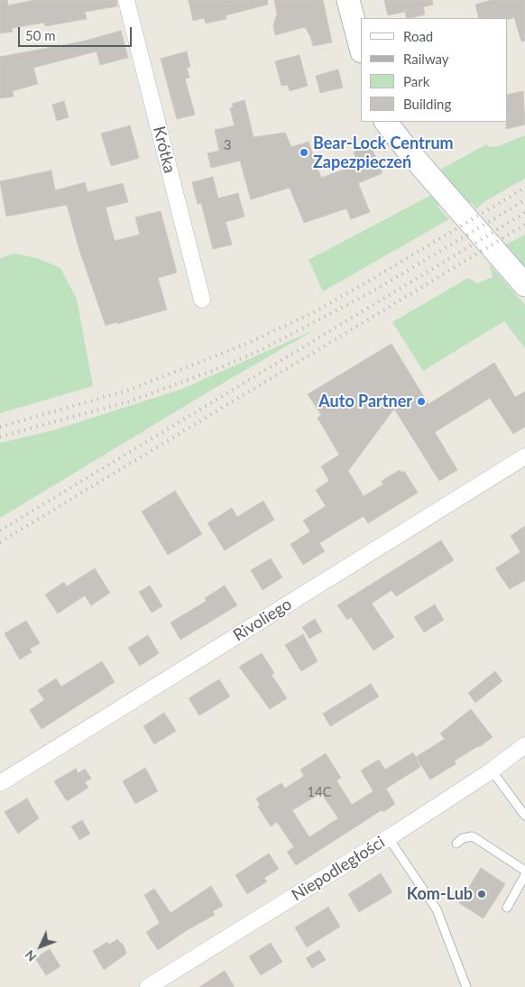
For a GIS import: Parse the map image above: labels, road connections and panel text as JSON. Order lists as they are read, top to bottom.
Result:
{
  "streets": {
    "street": ["Krótka", "Rivoliego", "Niepodległości"]
  },
  "places": ["Bear-Lock Centrum Zapezpieczeń", "Auto Partner", "Kom-Lub"],
  "house_numbers": ["3", "14C"],
  "legend": [
    "Road",
    "Railway",
    "Park",
    "Building"
  ],
  "scale_bar": "50 m",
  "north": "bottom left"
}
